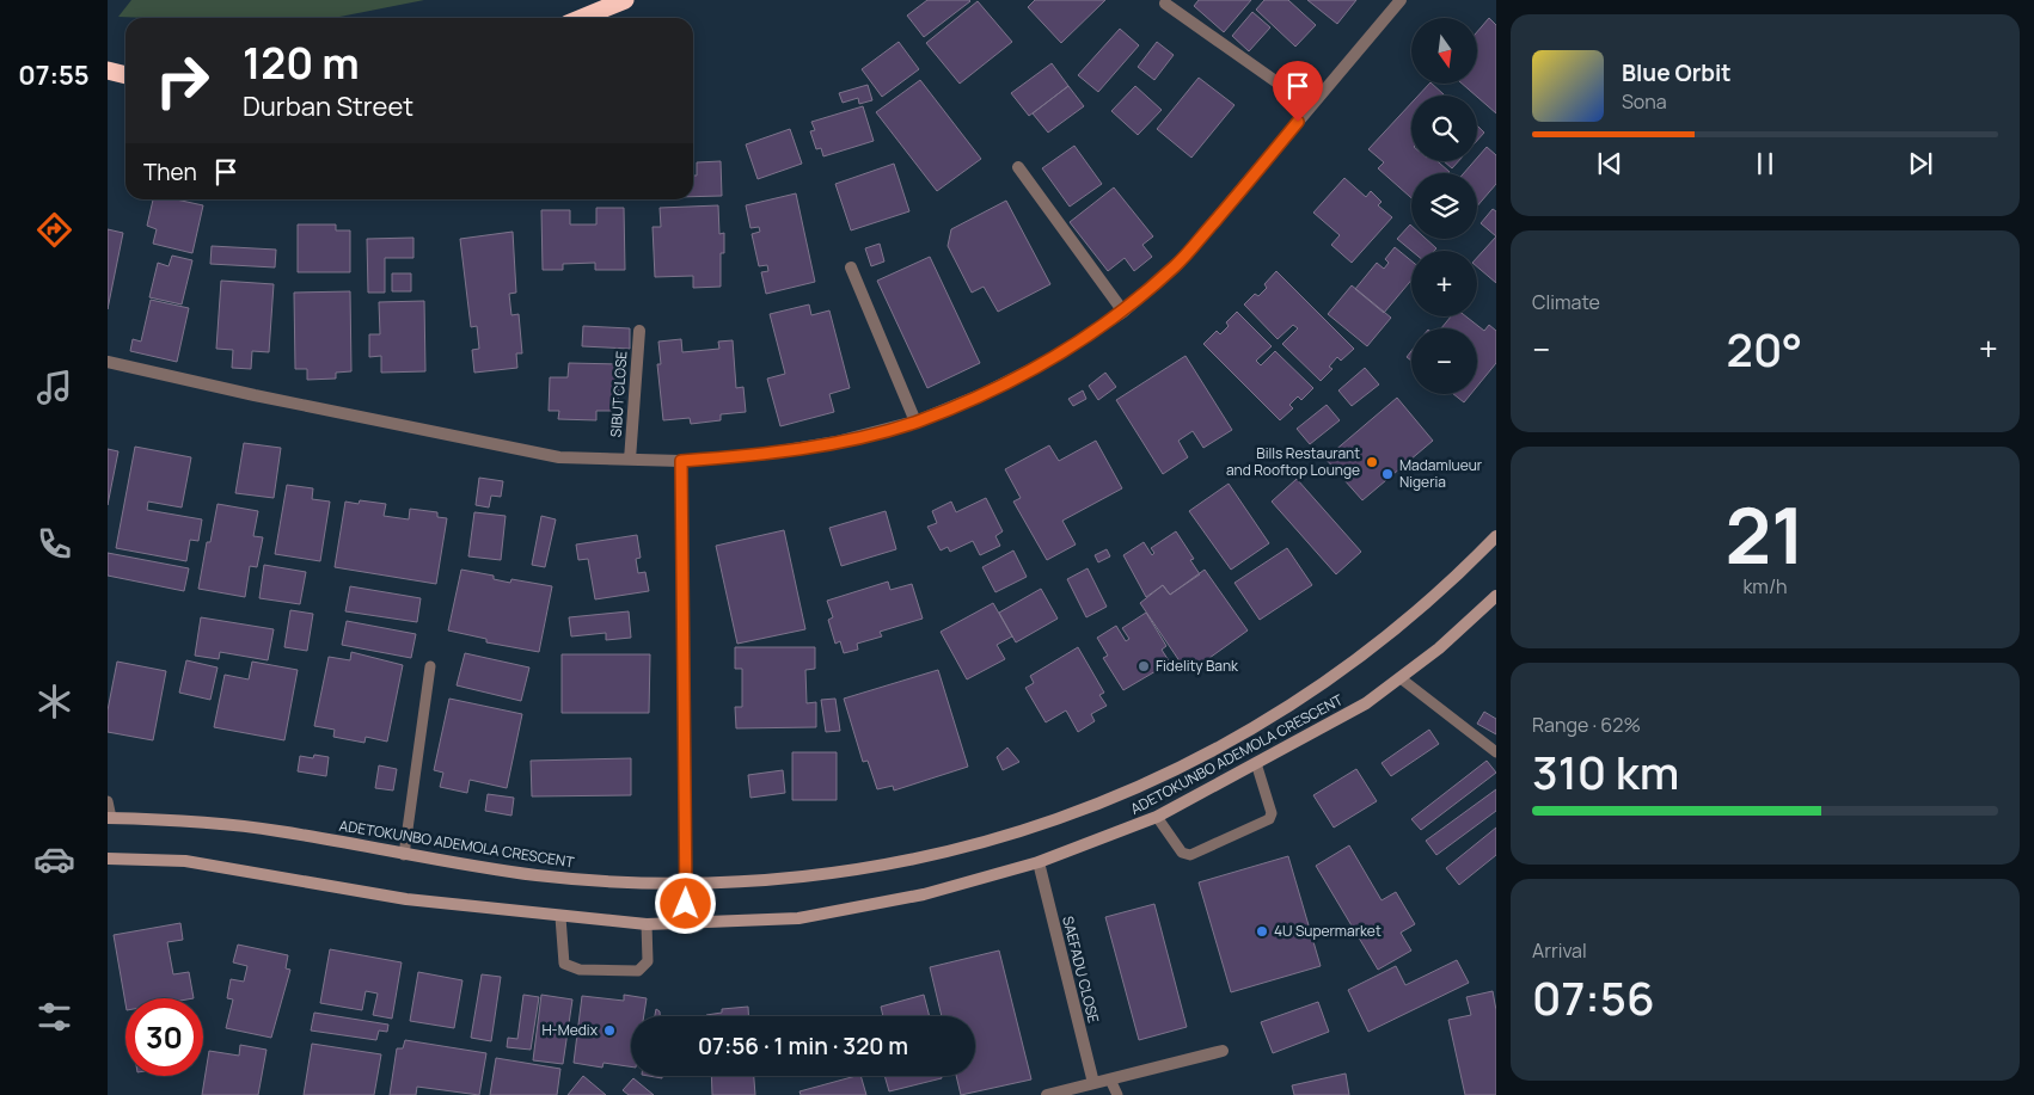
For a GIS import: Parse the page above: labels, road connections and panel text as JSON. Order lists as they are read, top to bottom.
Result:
{
  "streets": {
    "main road": ["ADETOKUNBO ADEMOLA CRESCENT"],
    "street": ["SIBUT CLOSE", "SAEFADU CLOSE"]
  },
  "crossings": [
    ["ADETOKUNBO ADEMOLA CRESCENT", "SAEFADU CLOSE"]
  ],
  "places": [
    "Bills Restaurant and Rooftop Lounge",
    "Madamlueur Nigeria",
    "Fidelity Bank",
    "4U Supermarket",
    "H-Medix"
  ],
  "north": "bottom",
  "page": {
    "tabs": "07:55",
    "map_buttons": ["+", "−"],
    "turn": ["120 m", "Durban Street"],
    "song": ["Blue Orbit", "Sona"],
    "then": "Then",
    "tile": [
      "Climate",
      ["21", "km/h"],
      ["Range · 62%", "310 km"],
      ["Arrival", "07:56"]
    ],
    "heat": ["−", "20°", "+"],
    "limit": "30",
    "trip": "07:56 · 1 min · 320 m"
  }
}
